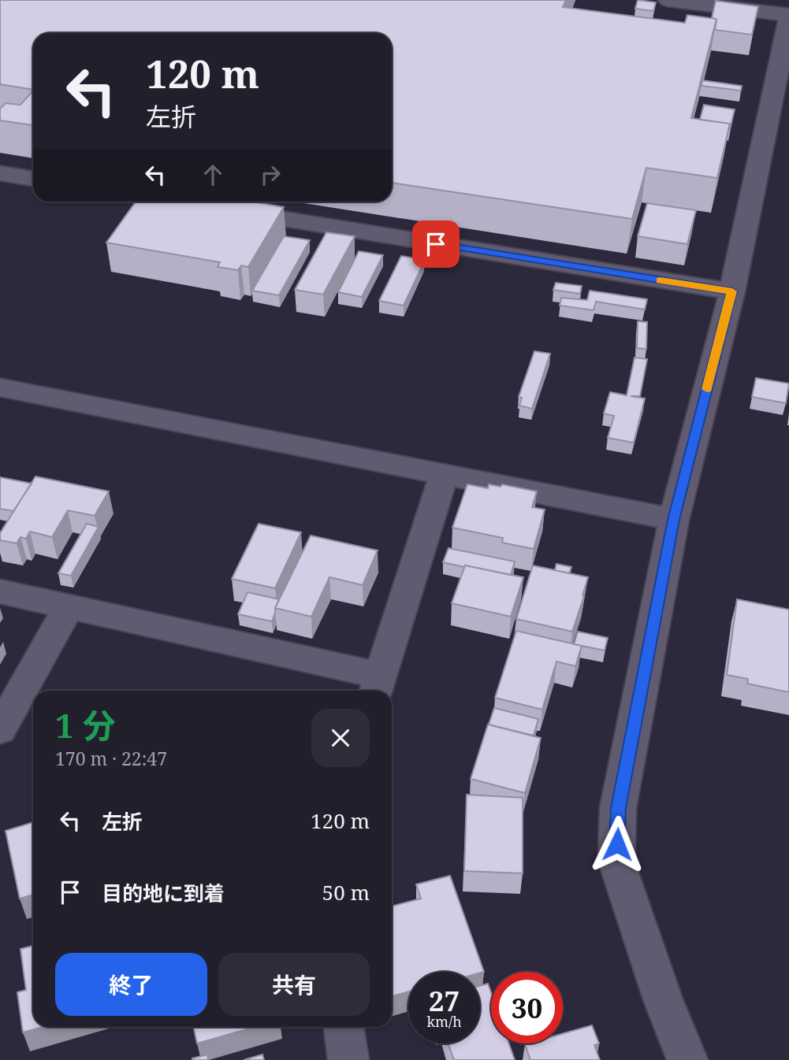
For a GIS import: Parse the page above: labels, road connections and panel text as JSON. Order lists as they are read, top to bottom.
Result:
{
  "page": {
    "turn": ["120 m", "左折"],
    "heading": ["1 分", "170 m · 22:47"],
    "list": [
      {
        "name": "左折",
        "value": "120 m"
      },
      {
        "name": "目的地に到着",
        "value": "50 m"
      }
    ],
    "buttons": ["終了", "共有"],
    "speed": "27 km/h",
    "limit": "30"
  }
}
